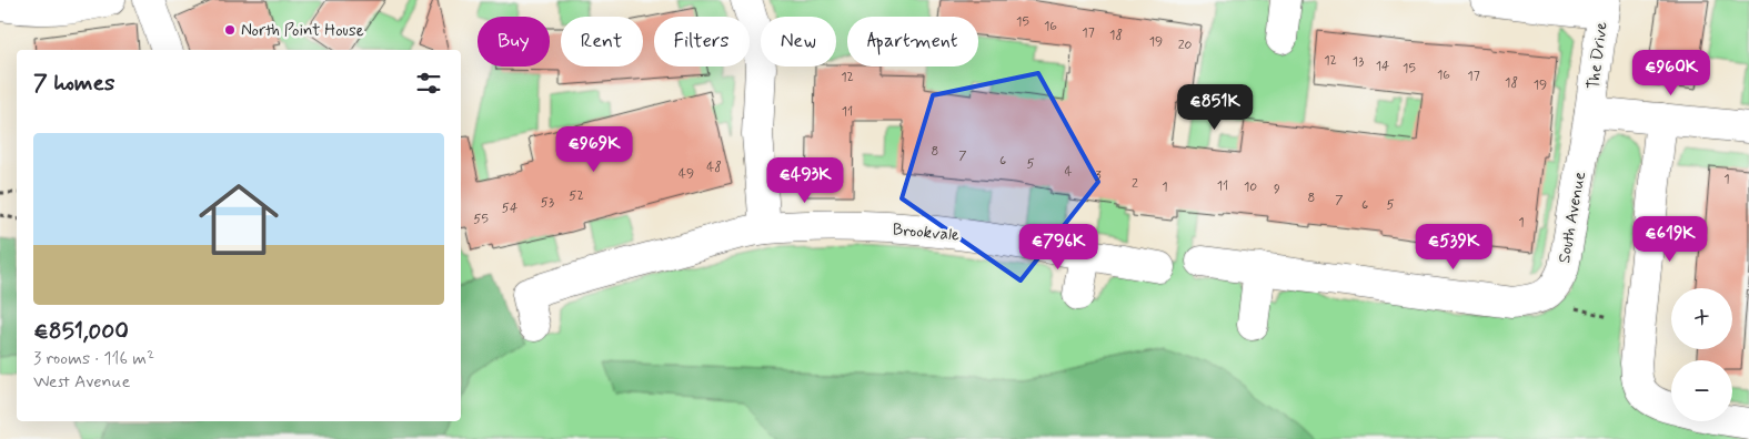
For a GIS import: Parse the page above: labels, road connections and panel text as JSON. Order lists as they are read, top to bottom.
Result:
{
  "streets": {
    "street": ["The Drive", "South Avenue", "Brookvale"]
  },
  "crossings": [
    ["The Drive", "South Avenue"]
  ],
  "places": ["North Point House"],
  "house_numbers": [
    "15",
    "16",
    "17",
    "18",
    "19",
    "20",
    "12",
    "13",
    "14",
    "15",
    "16",
    "17",
    "12",
    "18",
    "19",
    "11",
    "8",
    "7",
    "6",
    "5",
    "48",
    "4",
    "49",
    "3",
    "1",
    "2",
    "11",
    "1",
    "10",
    "9",
    "52",
    "8",
    "7",
    "53",
    "6",
    "5",
    "54",
    "55",
    "1"
  ],
  "page": {
    "chip": [
      "Buy",
      "Rent",
      "Filters",
      "New",
      "Apartment"
    ],
    "price": [
      "€960K",
      "€851K",
      "€969K",
      "€493K",
      "€619K",
      "€796K",
      "€539K"
    ],
    "heading": "7 homes",
    "list": [
      {
        "name": "€851,000",
        "note": "3 rooms · 116 m² · West Avenue"
      }
    ],
    "map_buttons": ["+", "−"]
  }
}
